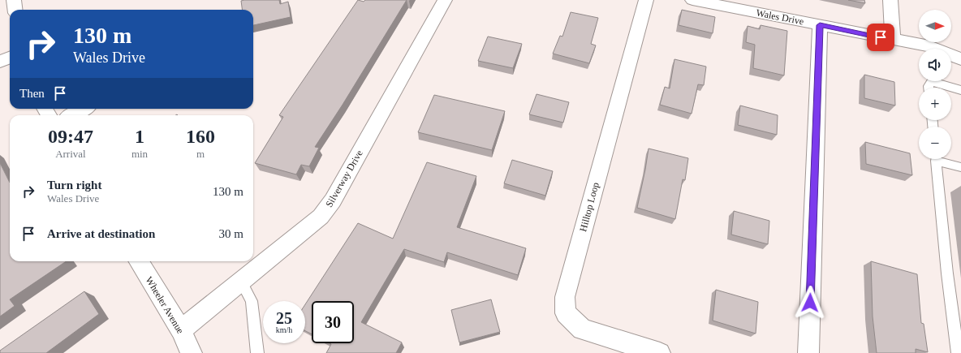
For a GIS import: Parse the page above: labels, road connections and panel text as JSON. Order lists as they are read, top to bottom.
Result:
{
  "streets": {
    "street": [
      "Wales Drive",
      "Silverway Drive",
      "Hilltop Loop",
      "Wheeler Avenue"
    ]
  },
  "crossings": [
    ["Silverway Drive", "Wheeler Avenue"]
  ],
  "north": "right",
  "page": {
    "map_buttons": ["+", "−"],
    "turn": ["130 m", "Wales Drive"],
    "then": "Then",
    "eta": [
      "09:47",
      "Arrival",
      "1",
      "min",
      "160",
      "m"
    ],
    "list": [
      {
        "name": "Turn right",
        "note": "Wales Drive",
        "value": "130 m"
      },
      {
        "name": "Arrive at destination",
        "value": "30 m"
      }
    ],
    "speed": "25 km/h",
    "limit": "30"
  }
}
